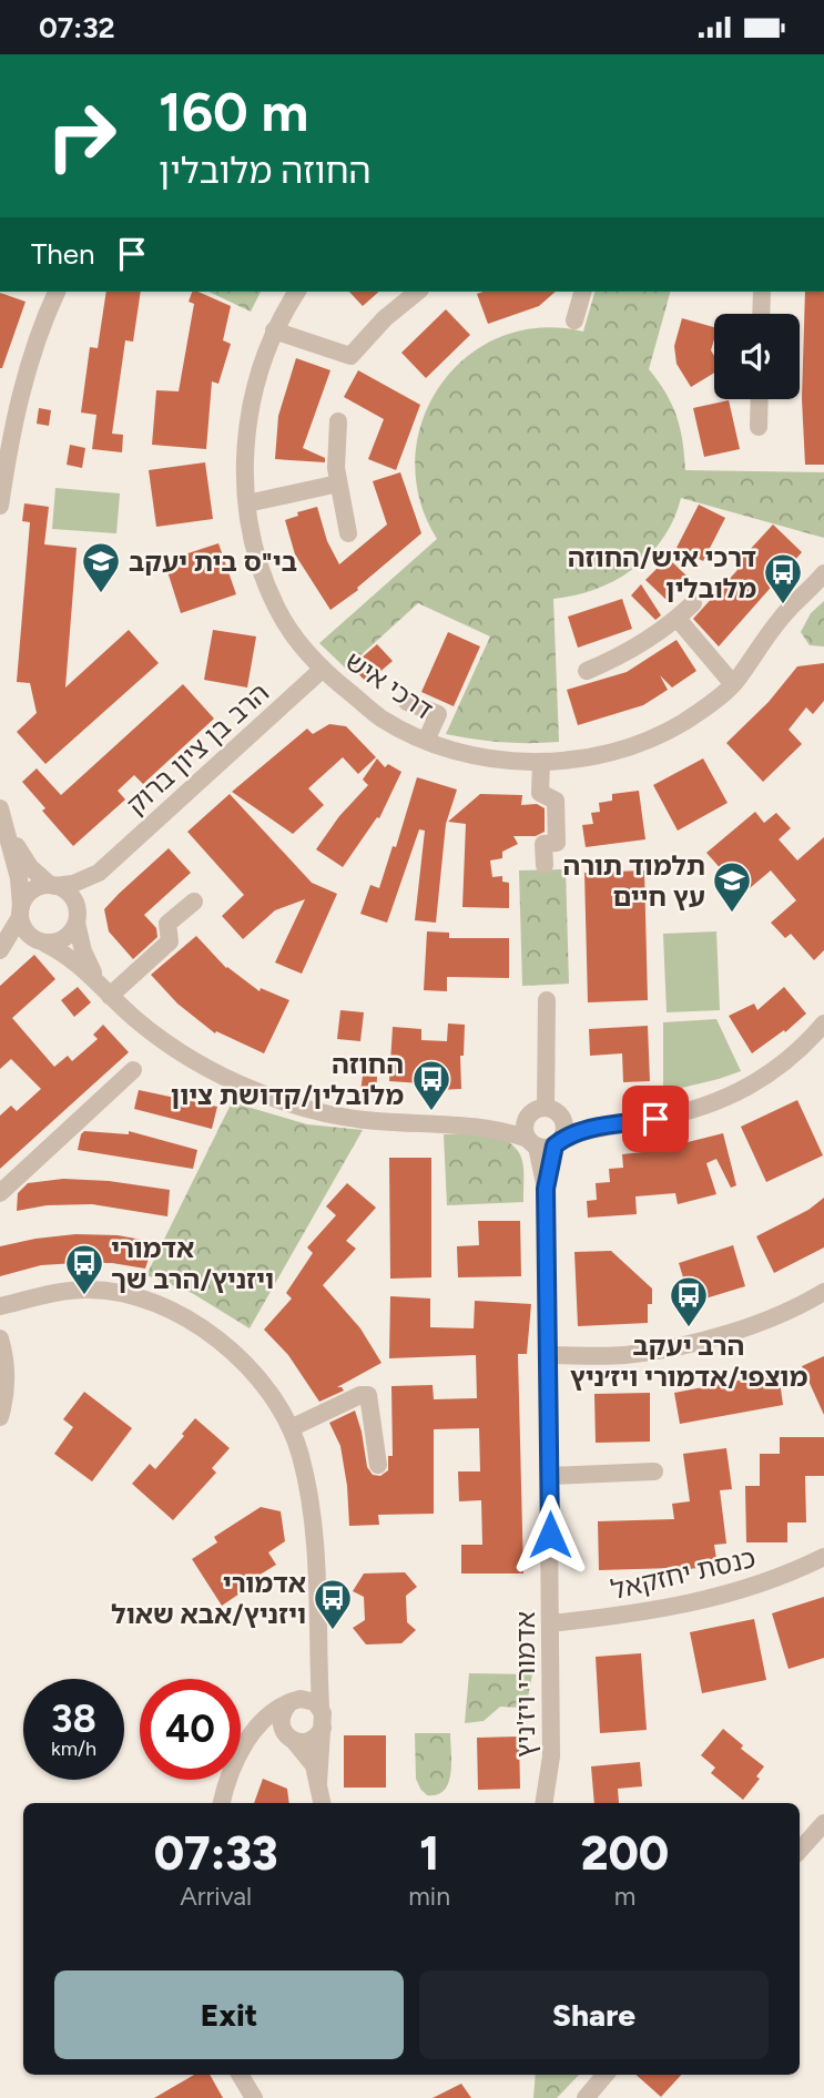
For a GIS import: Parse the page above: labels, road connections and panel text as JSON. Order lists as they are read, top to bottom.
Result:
{
  "streets": {
    "street": [
      "דרכי איש",
      "הרב בן ציון ברוק",
      "כנסת יחזקאל",
      "אדמורי ויז'ניץ"
    ]
  },
  "crossings": [
    ["דרכי איש", "הרב בן ציון ברוק"],
    ["כנסת יחזקאל", "אדמורי ויז'ניץ"]
  ],
  "places": {
    "school or university": ["בי\"ס בית יעקב", "תלמוד תורה עץ חיים"],
    "bus stop": [
      "דרכי איש/החוזה מלובלין",
      "החוזה מלובלין/קדושת ציון",
      "אדמורי ויזניץ/הרב שך",
      "הרב יעקב מוצפי/אדמורי ויז׳ניץ",
      "אדמורי ויזניץ/אבא שאול"
    ]
  },
  "page": {
    "status": "07:32",
    "turn": ["160 m", "החוזה מלובלין"],
    "then": "Then",
    "speed": "38 km/h",
    "limit": "40",
    "eta": [
      "07:33",
      "Arrival",
      "1",
      "min",
      "200",
      "m"
    ],
    "buttons": ["Exit", "Share"]
  }
}
